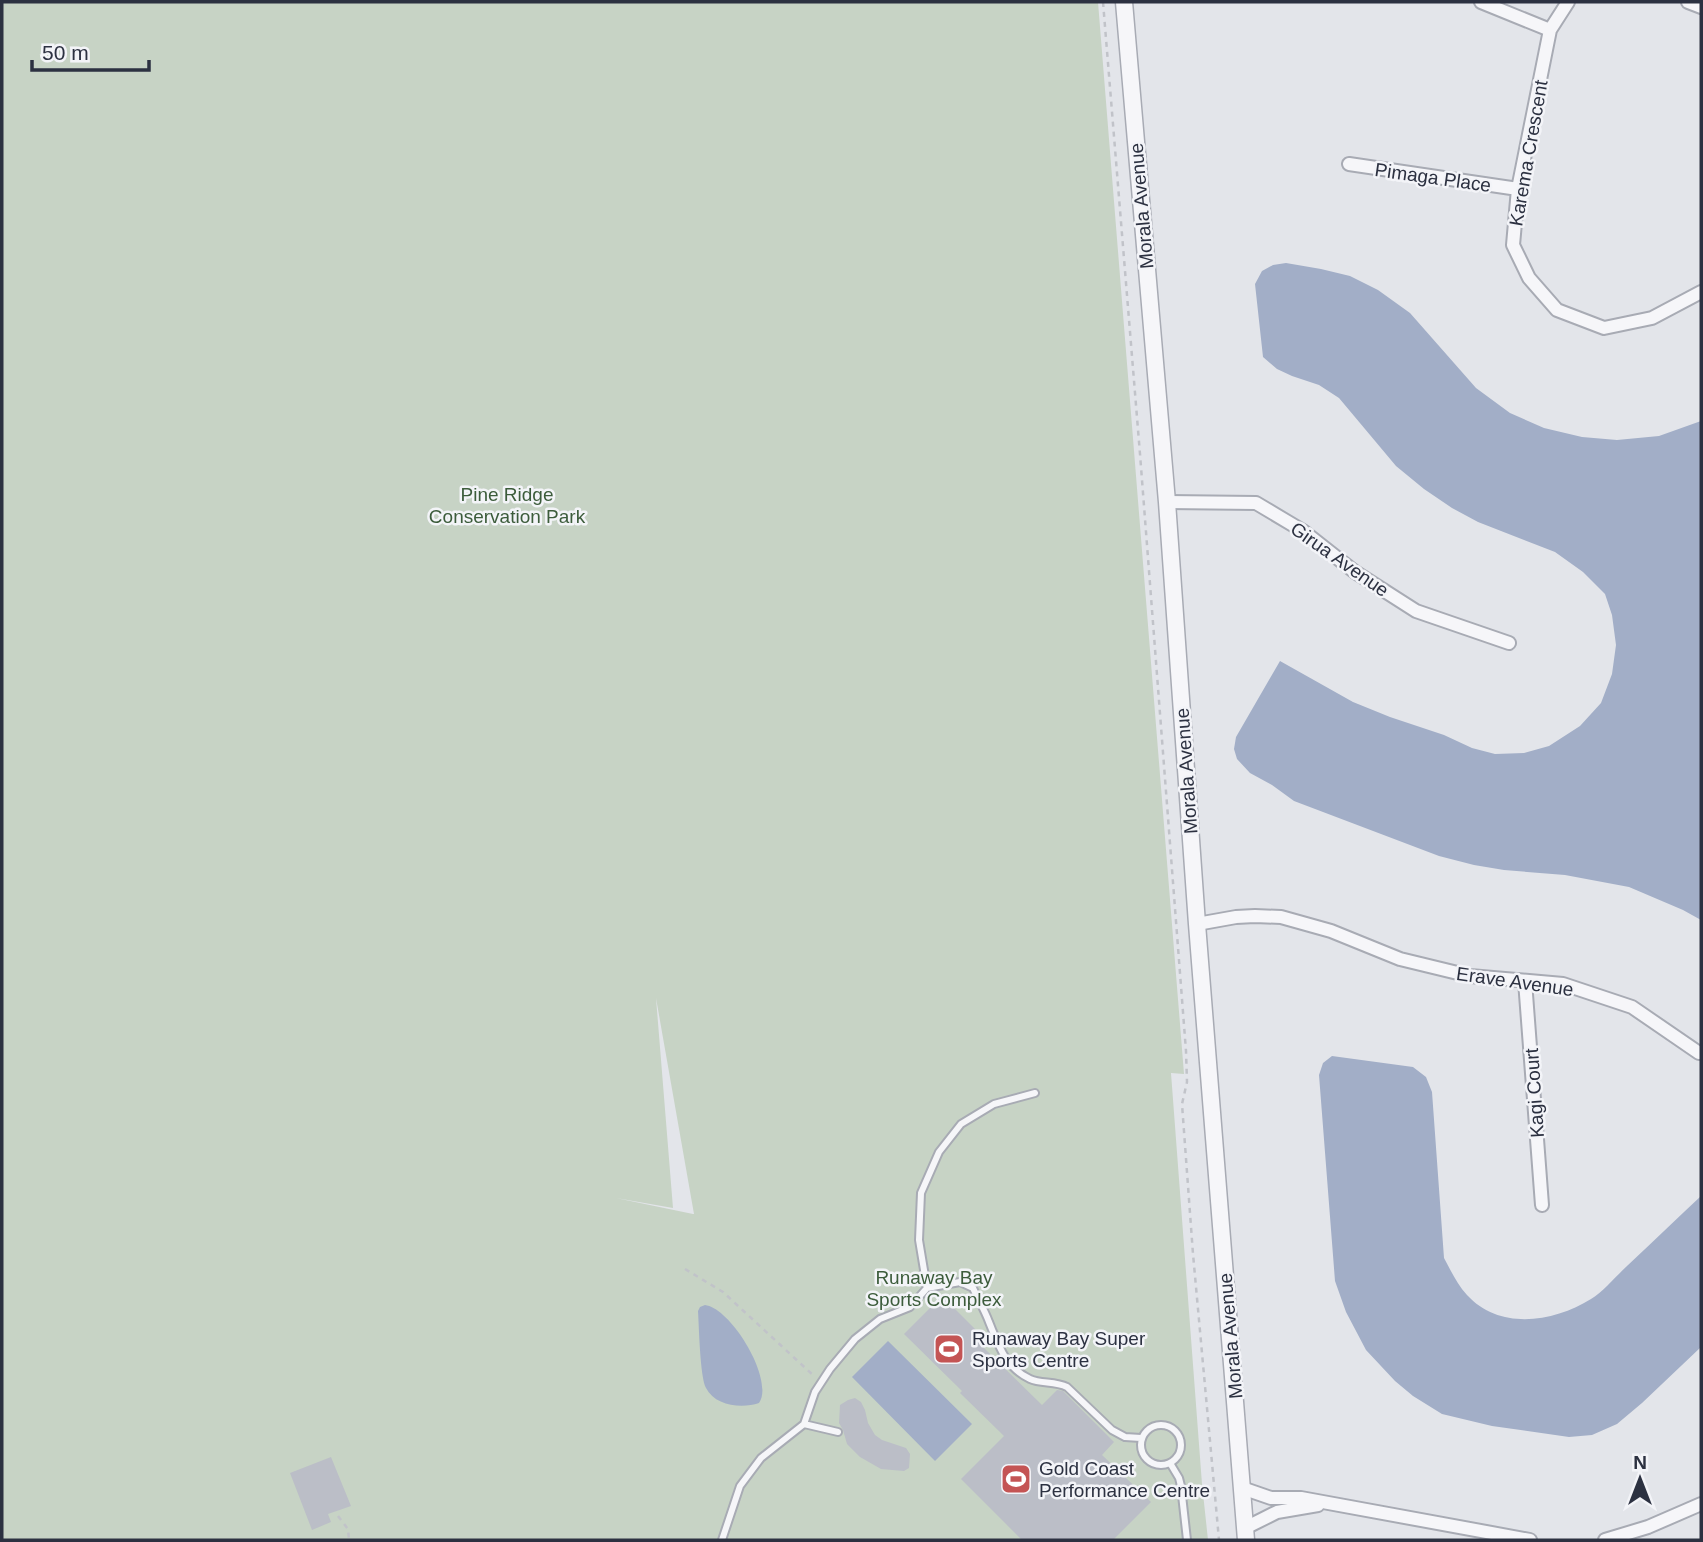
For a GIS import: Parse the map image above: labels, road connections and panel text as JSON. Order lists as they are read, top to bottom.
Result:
{
  "streets": {
    "street": [
      "Karema Crescent",
      "Pimaga Place",
      "Morala Avenue",
      "Girua Avenue",
      "Erave Avenue",
      "Kagi Court"
    ]
  },
  "crossings": [
    ["Karema Crescent", "Pimaga Place"],
    ["Morala Avenue", "Girua Avenue"],
    ["Morala Avenue", "Erave Avenue"],
    ["Erave Avenue", "Kagi Court"]
  ],
  "parks": ["Pine Ridge Conservation Park", "Runaway Bay Sports Complex"],
  "places": {
    "sports": ["Runaway Bay Super Sports Centre", "Gold Coast Performance Centre"]
  },
  "scale_bar": "50 m",
  "north": "top"
}
